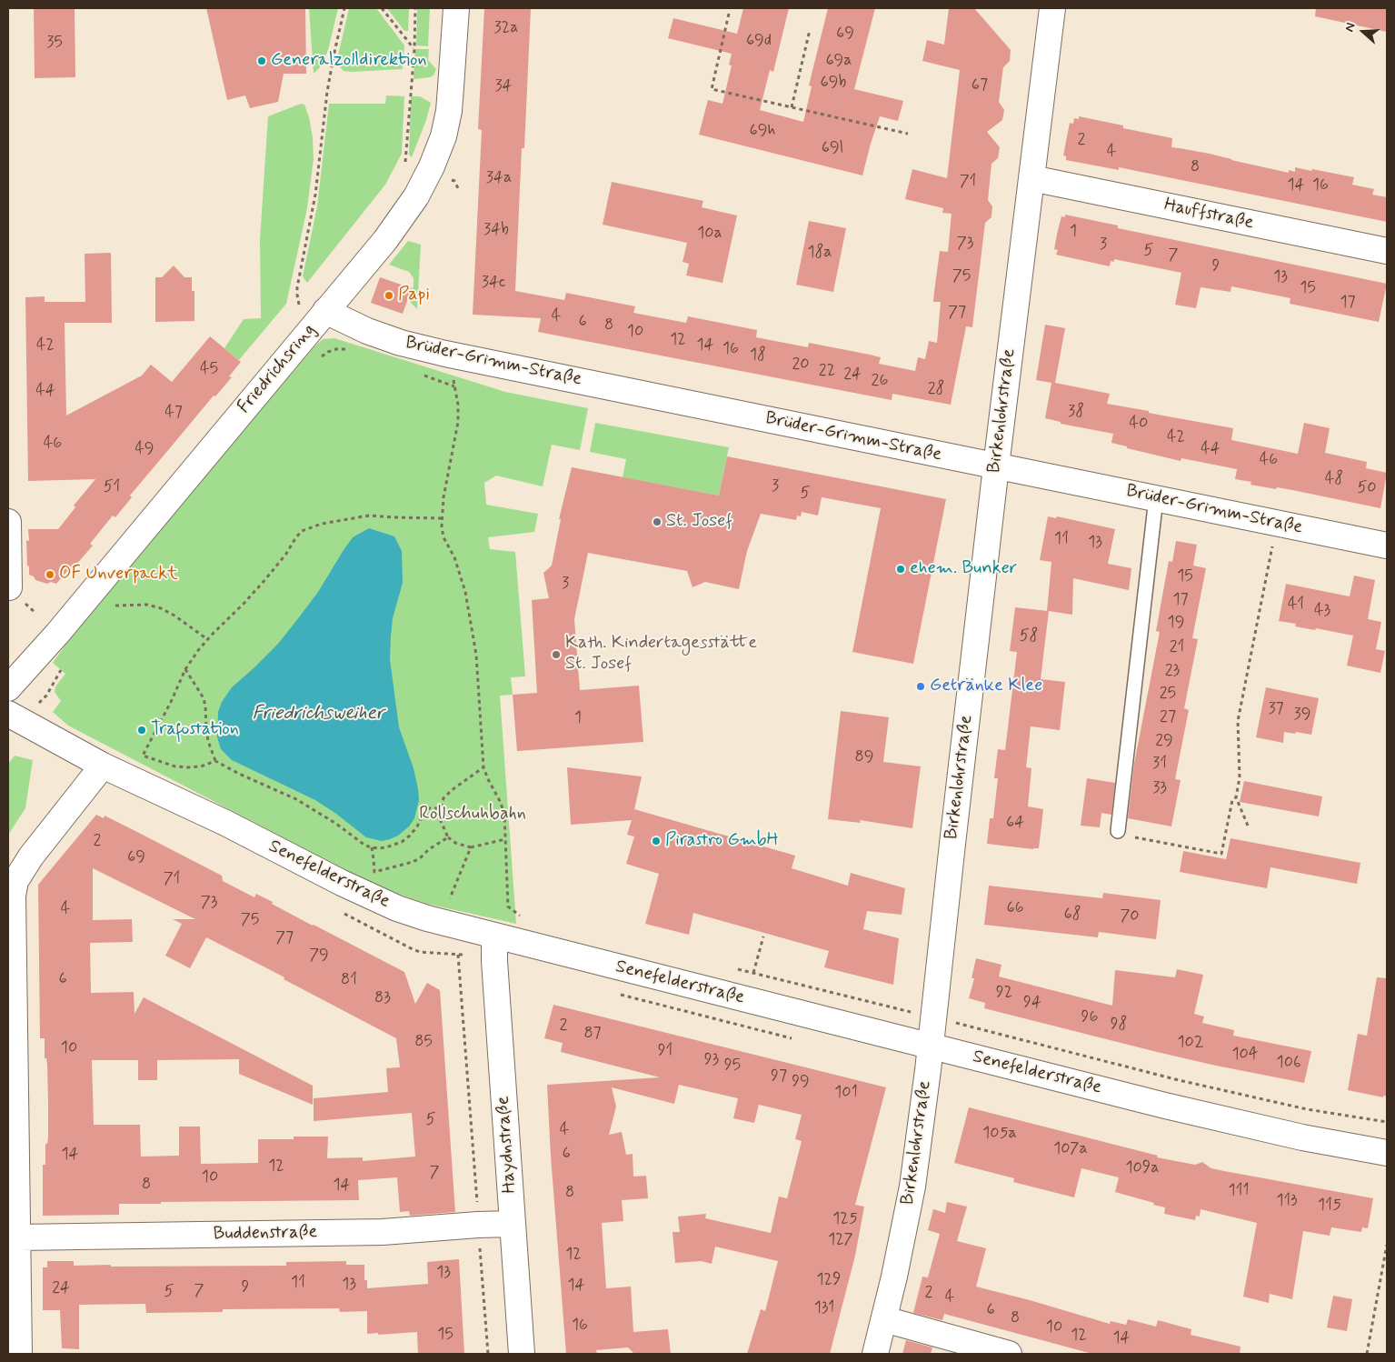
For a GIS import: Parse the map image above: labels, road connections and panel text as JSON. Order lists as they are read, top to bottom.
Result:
{
  "streets": {
    "street": [
      "Hauffstraße",
      "Brüder-Grimm-Straße",
      "Friedrichsring",
      "Birkenlohrstraße",
      "Senefelderstraße",
      "Haydnstraße",
      "Buddenstraße"
    ]
  },
  "crossings": [
    ["Hauffstraße", "Birkenlohrstraße"],
    ["Brüder-Grimm-Straße", "Friedrichsring"],
    ["Brüder-Grimm-Straße", "Birkenlohrstraße"],
    ["Birkenlohrstraße", "Senefelderstraße"],
    ["Senefelderstraße", "Haydnstraße"],
    ["Haydnstraße", "Buddenstraße"]
  ],
  "water": ["Friedrichsweiher"],
  "parks": ["Rollschuhbahn"],
  "places": [
    "Generalzolldirektion",
    "Papi",
    "St. Josef",
    "ehem. Bunker",
    "OF Unverpackt",
    "Kath. Kindertagesstätte St. Josef",
    "Getränke Klee",
    "Trafostation",
    "Pirastro GmbH"
  ],
  "house_numbers": [
    "32a",
    "69",
    "69d",
    "35",
    "69a",
    "69b",
    "67",
    "34",
    "69h",
    "2",
    "69l",
    "4",
    "8",
    "34a",
    "71",
    "14",
    "16",
    "34b",
    "1",
    "10a",
    "73",
    "3",
    "5",
    "18a",
    "7",
    "9",
    "75",
    "13",
    "34c",
    "15",
    "17",
    "77",
    "4",
    "6",
    "8",
    "10",
    "12",
    "42",
    "14",
    "16",
    "18",
    "20",
    "45",
    "22",
    "24",
    "26",
    "28",
    "44",
    "38",
    "47",
    "40",
    "42",
    "46",
    "49",
    "44",
    "46",
    "48",
    "3",
    "51",
    "50",
    "5",
    "11",
    "13",
    "15",
    "3",
    "17",
    "41",
    "43",
    "19",
    "58",
    "21",
    "23",
    "25",
    "37",
    "39",
    "27",
    "1",
    "29",
    "89",
    "31",
    "33",
    "64",
    "2",
    "69",
    "71",
    "73",
    "66",
    "4",
    "68",
    "70",
    "75",
    "77",
    "79",
    "6",
    "81",
    "92",
    "83",
    "94",
    "96",
    "98",
    "2",
    "87",
    "85",
    "102",
    "10",
    "91",
    "104",
    "93",
    "106",
    "95",
    "97",
    "99",
    "101",
    "5",
    "4",
    "105a",
    "107a",
    "6",
    "14",
    "12",
    "109a",
    "7",
    "10",
    "8",
    "14",
    "111",
    "8",
    "113",
    "115",
    "125",
    "127",
    "12",
    "13",
    "129",
    "11",
    "13",
    "14",
    "9",
    "24",
    "7",
    "5",
    "2",
    "4",
    "131",
    "6",
    "8",
    "16",
    "10",
    "15",
    "12",
    "14"
  ],
  "north": "left"
}
